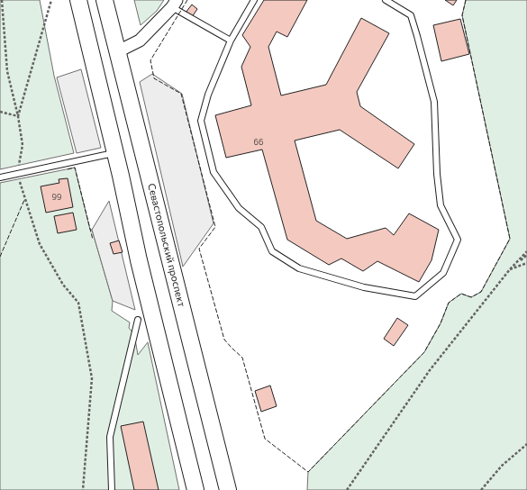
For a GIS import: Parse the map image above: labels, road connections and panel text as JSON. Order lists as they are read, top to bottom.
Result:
{
  "streets": {
    "main road": ["Севастопольский проспект"]
  },
  "house_numbers": ["66", "99"]
}
